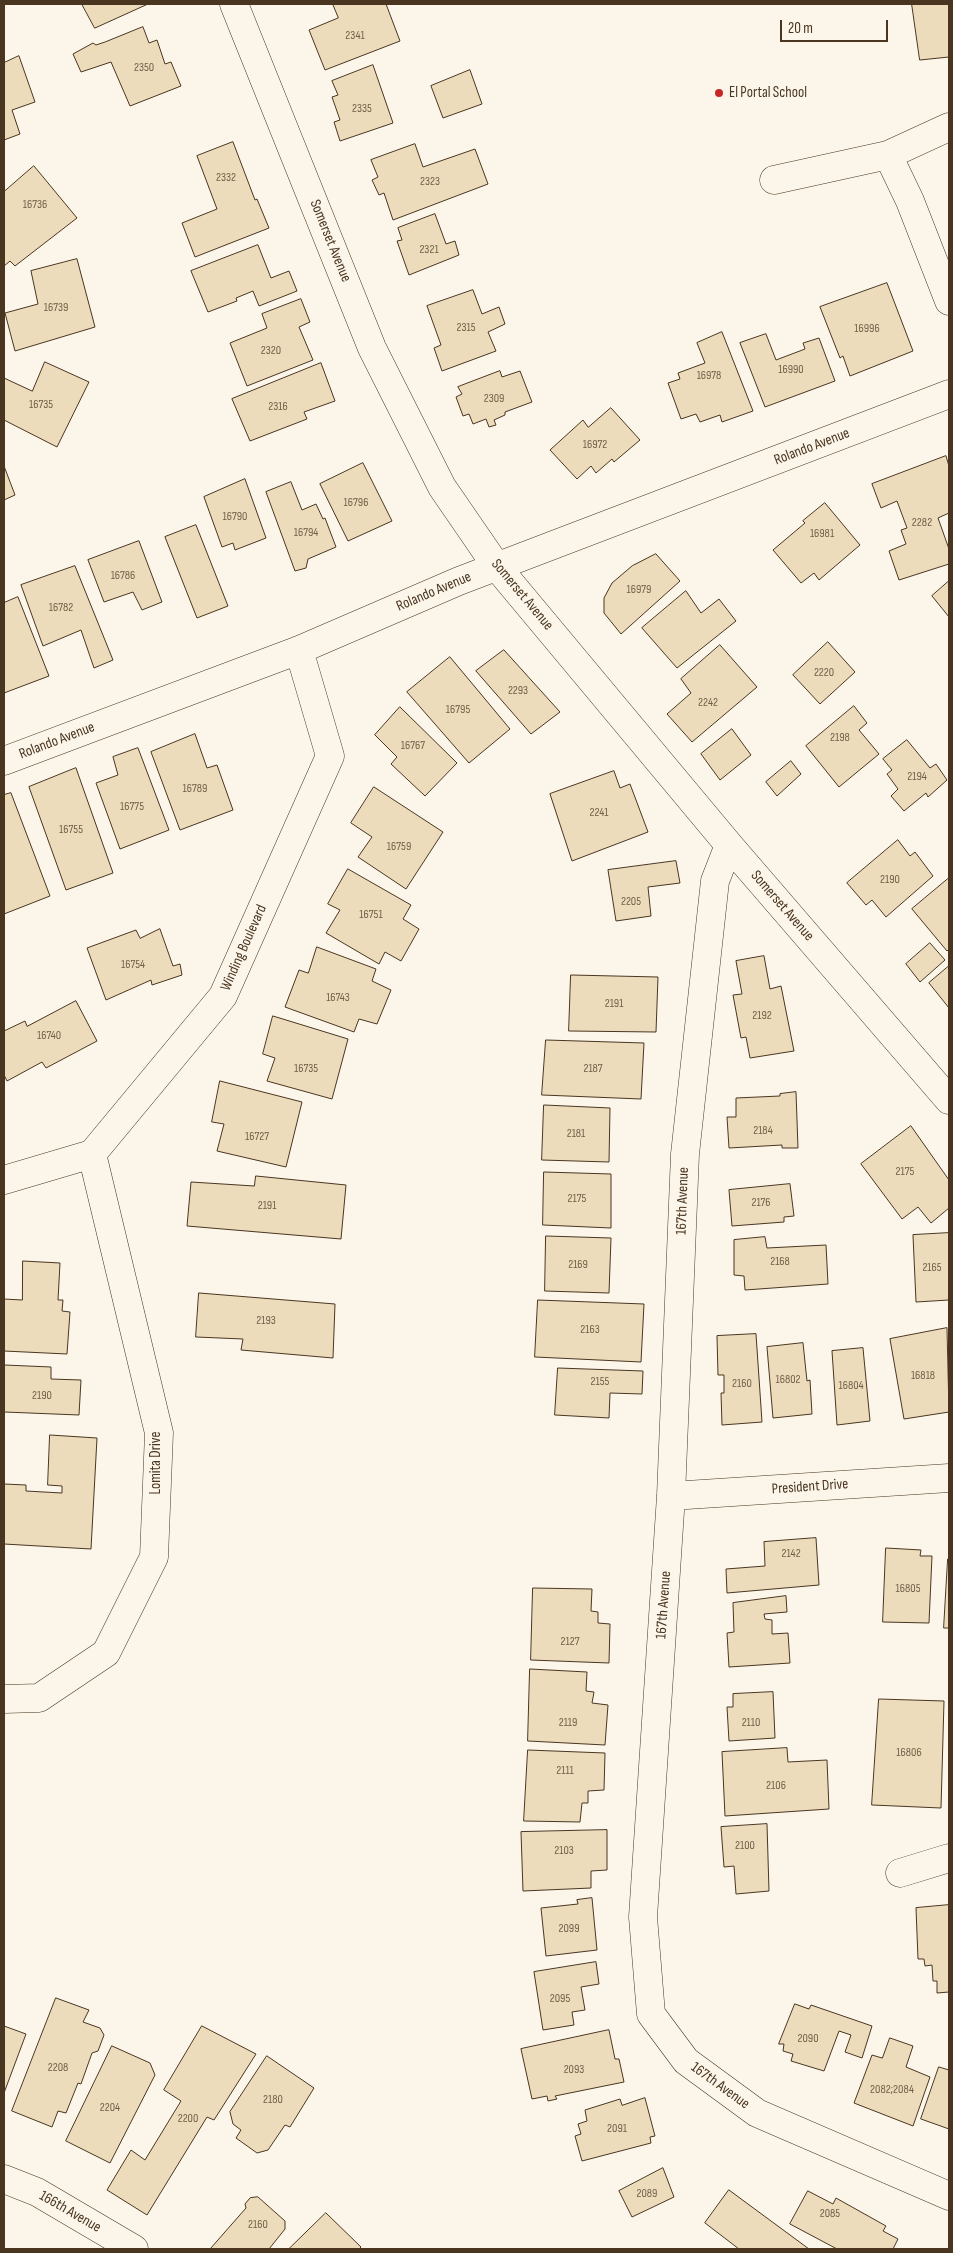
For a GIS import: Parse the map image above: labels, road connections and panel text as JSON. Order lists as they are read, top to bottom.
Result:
{
  "streets": {
    "street": [
      "Somerset Avenue",
      "Rolando Avenue",
      "Winding Boulevard",
      "167th Avenue",
      "Lomita Drive",
      "President Drive",
      "166th Avenue"
    ]
  },
  "crossings": [
    ["Somerset Avenue", "Rolando Avenue"],
    ["Somerset Avenue", "167th Avenue"],
    ["Rolando Avenue", "Winding Boulevard"],
    ["Winding Boulevard", "Lomita Drive"],
    ["167th Avenue", "President Drive"]
  ],
  "places": ["El Portal School"],
  "house_numbers": [
    "2341",
    "2350",
    "2335",
    "2332",
    "2323",
    "16736",
    "2321",
    "16739",
    "2315",
    "16996",
    "2320",
    "16990",
    "16978",
    "2309",
    "16735",
    "2316",
    "16972",
    "16796",
    "16790",
    "2282",
    "16794",
    "16981",
    "16786",
    "16979",
    "16782",
    "2220",
    "2293",
    "2242",
    "16795",
    "2198",
    "16767",
    "2194",
    "16789",
    "16775",
    "2241",
    "16755",
    "16759",
    "2190",
    "2205",
    "16751",
    "16754",
    "16743",
    "2191",
    "2192",
    "16740",
    "16735",
    "2187",
    "2184",
    "2181",
    "16727",
    "2175",
    "2175",
    "2176",
    "2191",
    "2168",
    "2169",
    "2165",
    "2193",
    "2163",
    "16818",
    "16802",
    "2155",
    "2160",
    "16804",
    "2190",
    "2142",
    "16805",
    "2127",
    "2119",
    "2110",
    "16806",
    "2111",
    "2106",
    "2100",
    "2103",
    "2099",
    "2095",
    "2090",
    "2208",
    "2093",
    "2082;2084",
    "2180",
    "2204",
    "2200",
    "2091",
    "2089",
    "2085",
    "2160"
  ],
  "scale_bar": "20 m"
}
